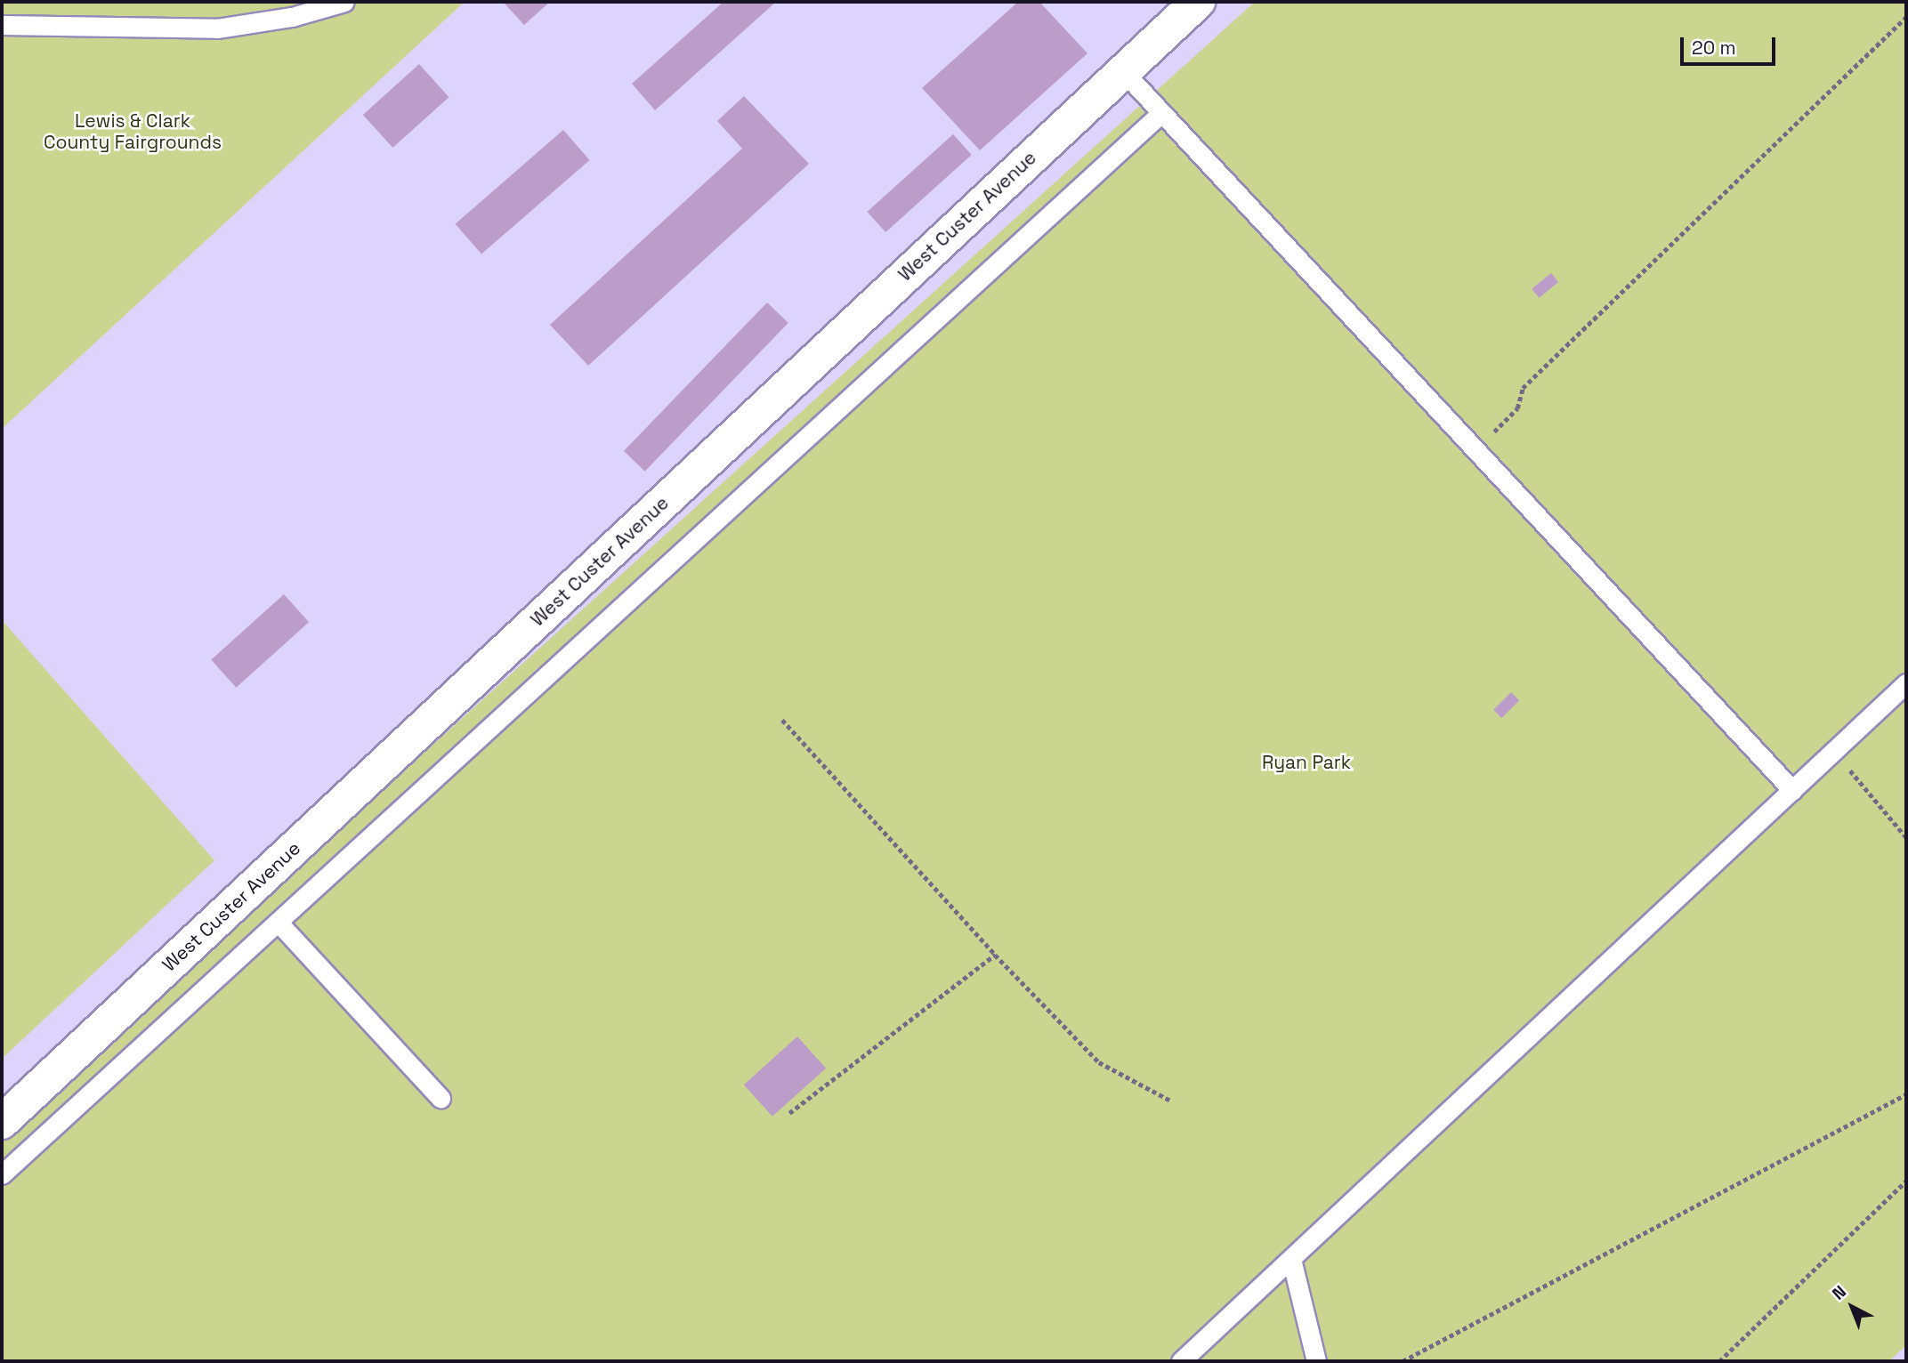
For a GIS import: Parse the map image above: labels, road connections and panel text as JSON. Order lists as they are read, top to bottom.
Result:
{
  "streets": {
    "street": ["West Custer Avenue"]
  },
  "parks": ["Lewis & Clark County Fairgrounds", "Ryan Park"],
  "scale_bar": "20 m",
  "north": "top left"
}
